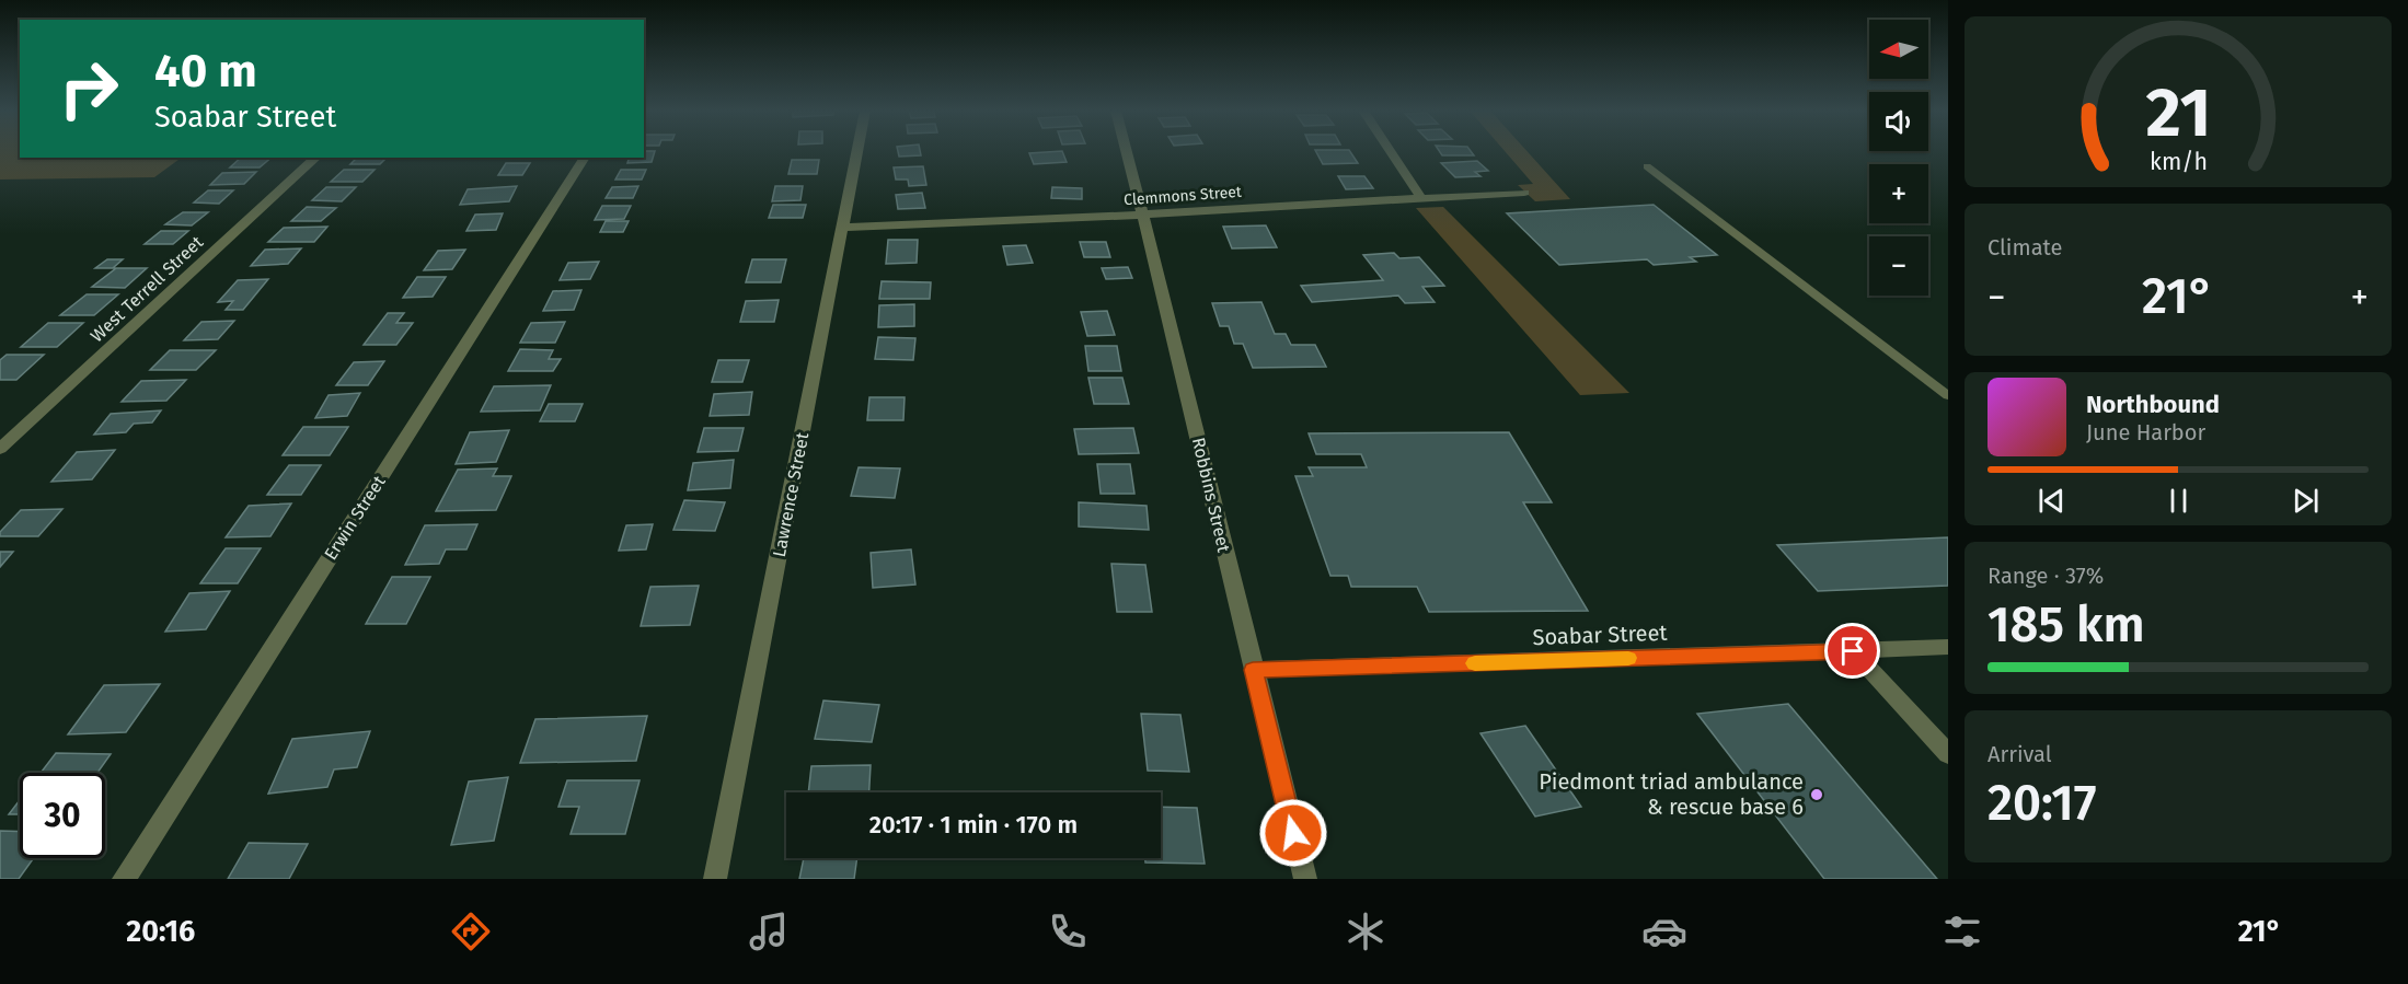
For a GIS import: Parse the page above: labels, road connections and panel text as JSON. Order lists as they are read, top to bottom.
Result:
{
  "streets": {
    "street": [
      "Clemmons Street",
      "West Terrell Street",
      "Lawrence Street",
      "Robbins Street",
      "Erwin Street",
      "Soabar Street"
    ]
  },
  "crossings": [
    ["Clemmons Street", "Lawrence Street"],
    ["Clemmons Street", "Robbins Street"],
    ["Robbins Street", "Soabar Street"]
  ],
  "places": ["Piedmont triad ambulance & rescue base 6"],
  "north": "left",
  "page": {
    "map_buttons": ["+", "−"],
    "turn": ["40 m", "Soabar Street"],
    "tile": [
      "Climate",
      ["Range · 37%", "185 km"],
      ["Arrival", "20:17"]
    ],
    "heat": ["−", "21°", "+"],
    "song": ["Northbound", "June Harbor"],
    "limit": "30",
    "trip": "20:17 · 1 min · 170 m",
    "tabs": ["20:16", "21°"],
    "gauge": ["21", "km/h"]
  }
}
